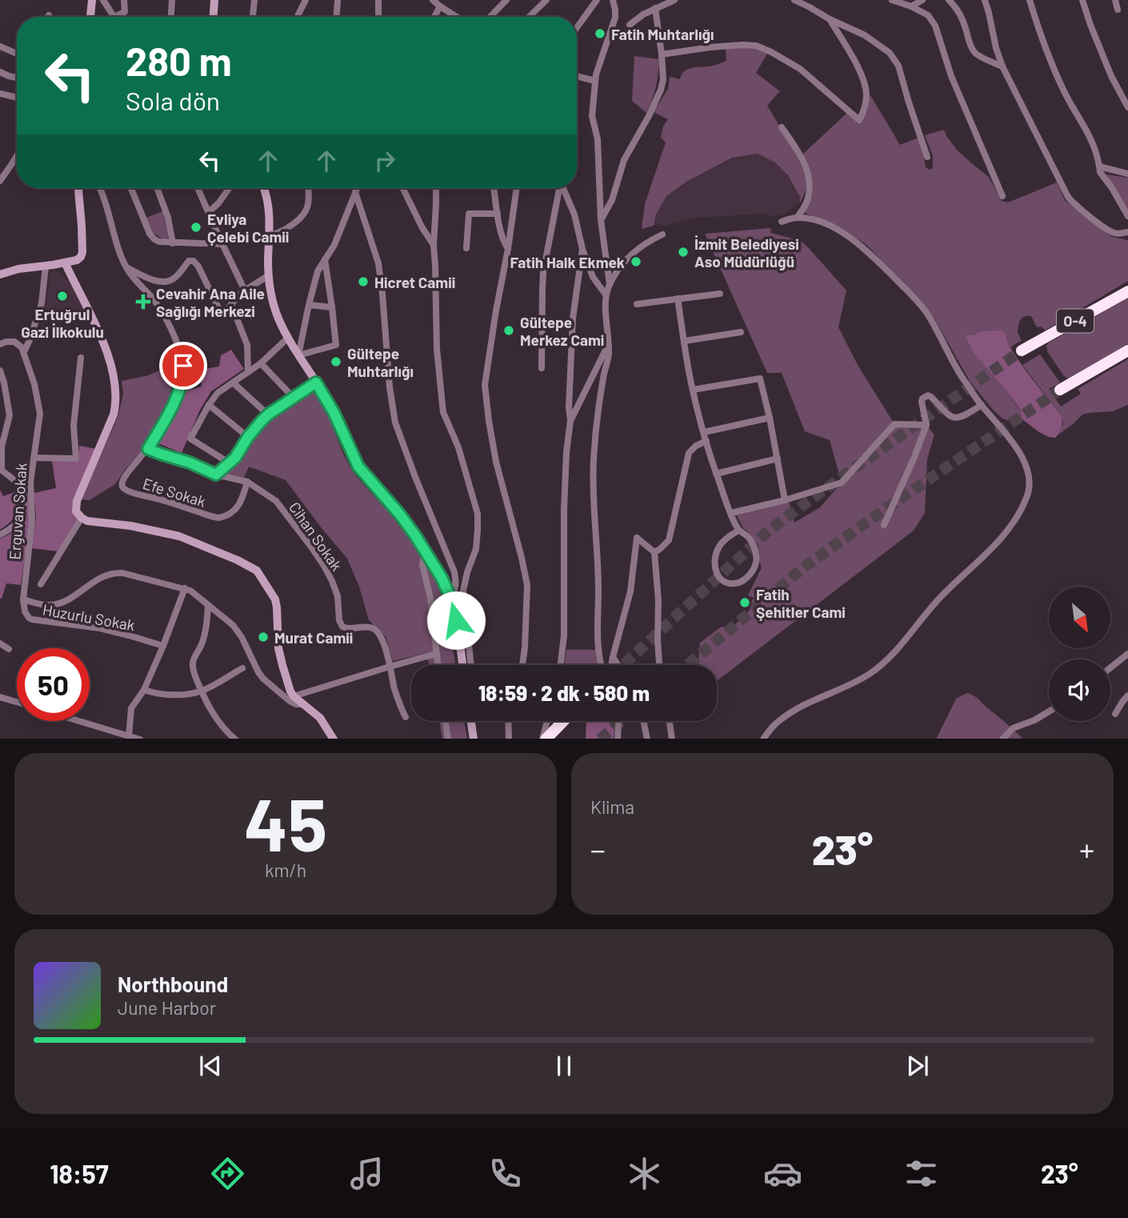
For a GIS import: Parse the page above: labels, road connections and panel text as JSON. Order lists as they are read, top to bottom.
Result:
{
  "streets": {
    "highway": ["O-4"],
    "street": [
      "Efe Sokak",
      "Erguvan Sokak",
      "Cihan Sokak",
      "Huzurlu Sokak"
    ]
  },
  "crossings": [
    ["Efe Sokak", "Cihan Sokak"],
    ["Erguvan Sokak", "Huzurlu Sokak"]
  ],
  "places": {
    "other": [
      "Fatih Muhtarlığı",
      "Evliya Çelebi Camii",
      "İzmit Belediyesi Aso Müdürlüğü",
      "Fatih Halk Ekmek",
      "Hicret Camii",
      "Ertuğrul Gazi İlkokulu",
      "Gültepe Merkez Cami",
      "Gültepe Muhtarlığı",
      "Fatih Şehitler Cami",
      "Murat Camii"
    ],
    "health": ["Cevahir Ana Aile Sağlığı Merkezi"]
  },
  "north": "bottom right",
  "page": {
    "turn": ["280 m", "Sola dön"],
    "limit": "50",
    "trip": "18:59 · 2 dk · 580 m",
    "tile": [
      ["45", "km/h"],
      "Klima"
    ],
    "heat": ["−", "23°", "+"],
    "song": ["Northbound", "June Harbor"],
    "tabs": ["18:57", "23°"]
  }
}
